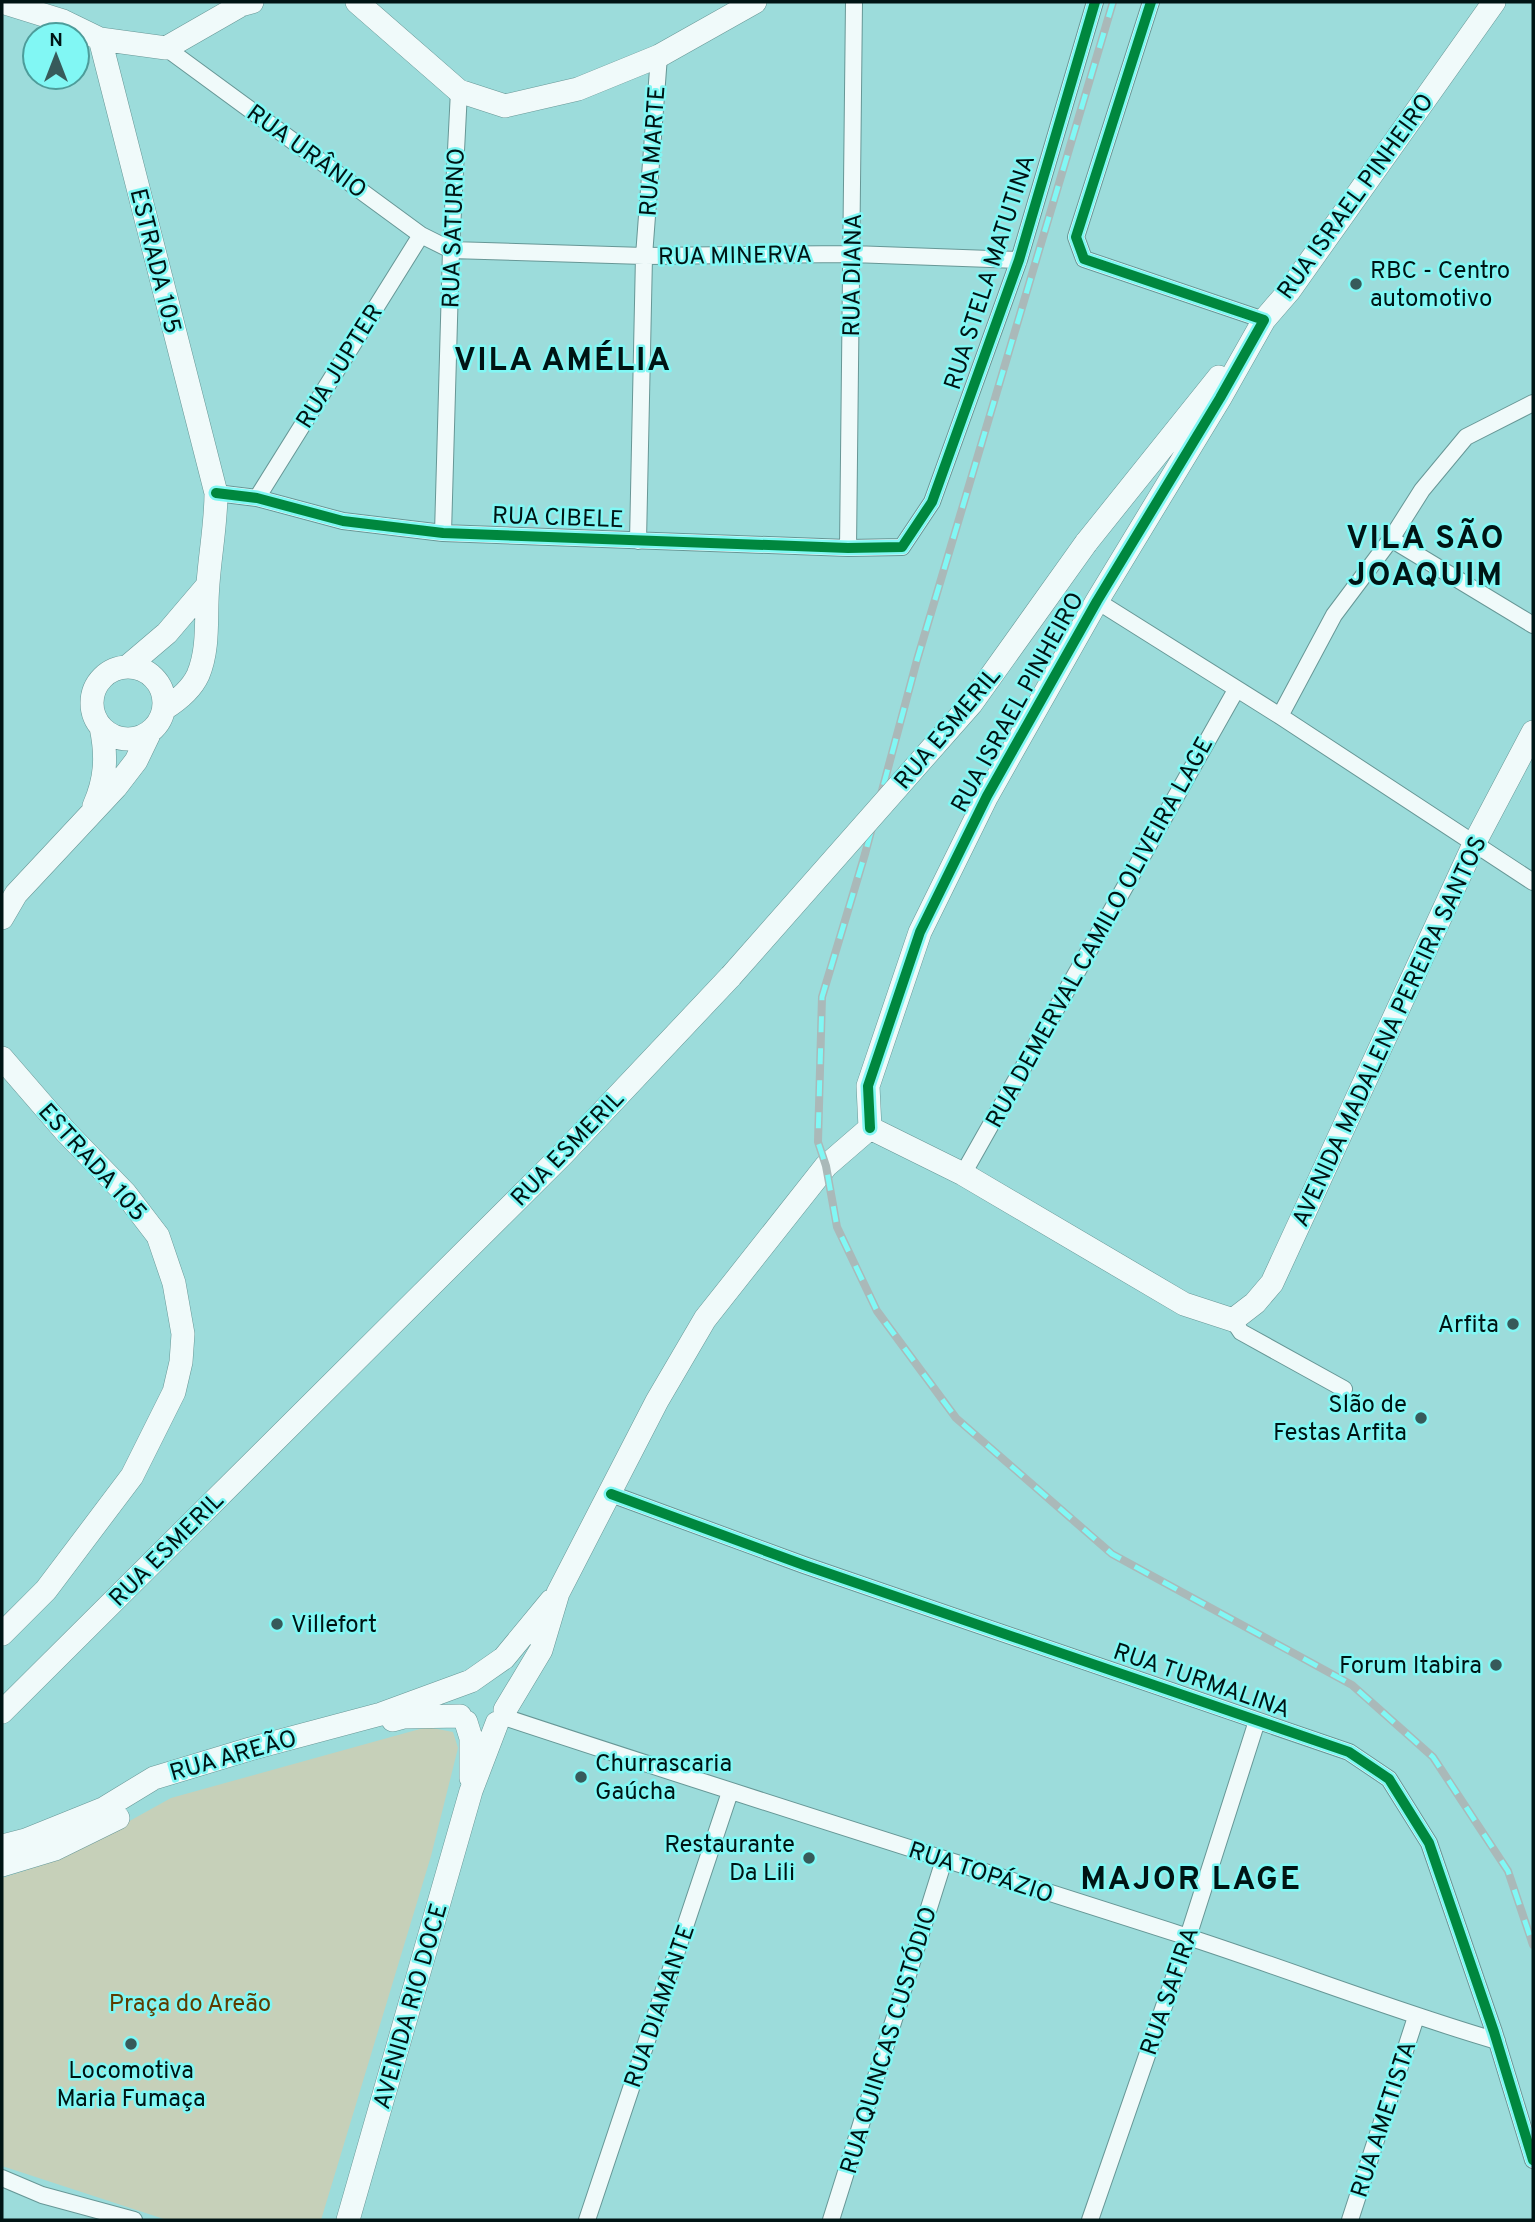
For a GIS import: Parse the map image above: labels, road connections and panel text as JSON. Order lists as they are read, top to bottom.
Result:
{
  "streets": {
    "street": [
      "RUA URÂNIO",
      "RUA MARTE",
      "RUA ISRAEL PINHEIRO",
      "RUA SATURNO",
      "RUA MINERVA",
      "ESTRADA 105",
      "RUA STELA MATUTINA",
      "RUA DIANA",
      "RUA JUPTER",
      "RUA CIBELE",
      "RUA ESMERIL",
      "RUA DEMERVAL CAMILO OLIVEIRA LAGE",
      "AVENIDA MADALENA PEREIRA SANTOS",
      "RUA TURMALINA",
      "RUA AREÃO",
      "RUA TOPÁZIO",
      "RUA SAFIRA",
      "AVENIDA RIO DOCE",
      "RUA DIAMANTE",
      "RUA QUINCAS CUSTÓDIO",
      "RUA AMETISTA"
    ]
  },
  "crossings": [
    ["RUA URÂNIO", "RUA SATURNO"],
    ["RUA URÂNIO", "RUA MINERVA"],
    ["RUA URÂNIO", "RUA JUPTER"],
    ["RUA MARTE", "RUA MINERVA"],
    ["RUA MARTE", "RUA CIBELE"],
    ["RUA ISRAEL PINHEIRO", "RUA ESMERIL"],
    ["RUA SATURNO", "RUA MINERVA"],
    ["RUA SATURNO", "RUA CIBELE"],
    ["RUA MINERVA", "RUA STELA MATUTINA"],
    ["RUA MINERVA", "RUA DIANA"],
    ["ESTRADA 105", "RUA CIBELE"],
    ["RUA STELA MATUTINA", "RUA CIBELE"],
    ["RUA DIANA", "RUA CIBELE"],
    ["RUA JUPTER", "RUA CIBELE"],
    ["RUA TURMALINA", "RUA TOPÁZIO"],
    ["RUA TURMALINA", "RUA SAFIRA"],
    ["RUA AREÃO", "RUA TOPÁZIO"],
    ["RUA AREÃO", "AVENIDA RIO DOCE"],
    ["RUA TOPÁZIO", "RUA SAFIRA"],
    ["RUA TOPÁZIO", "AVENIDA RIO DOCE"],
    ["RUA TOPÁZIO", "RUA DIAMANTE"],
    ["RUA TOPÁZIO", "RUA QUINCAS CUSTÓDIO"],
    ["RUA TOPÁZIO", "RUA AMETISTA"]
  ],
  "districts": ["VILA AMÉLIA", "VILA SÃO JOAQUIM", "MAJOR LAGE"],
  "parks": ["Praça do Areão"],
  "places": [
    "RBC - Centro automotivo",
    "Arfita",
    "Slão de Festas Arfita",
    "Villefort",
    "Forum Itabira",
    "Churrascaria Gaúcha",
    "Restaurante Da Lili",
    "Locomotiva Maria Fumaça"
  ],
  "north": "top"
}
